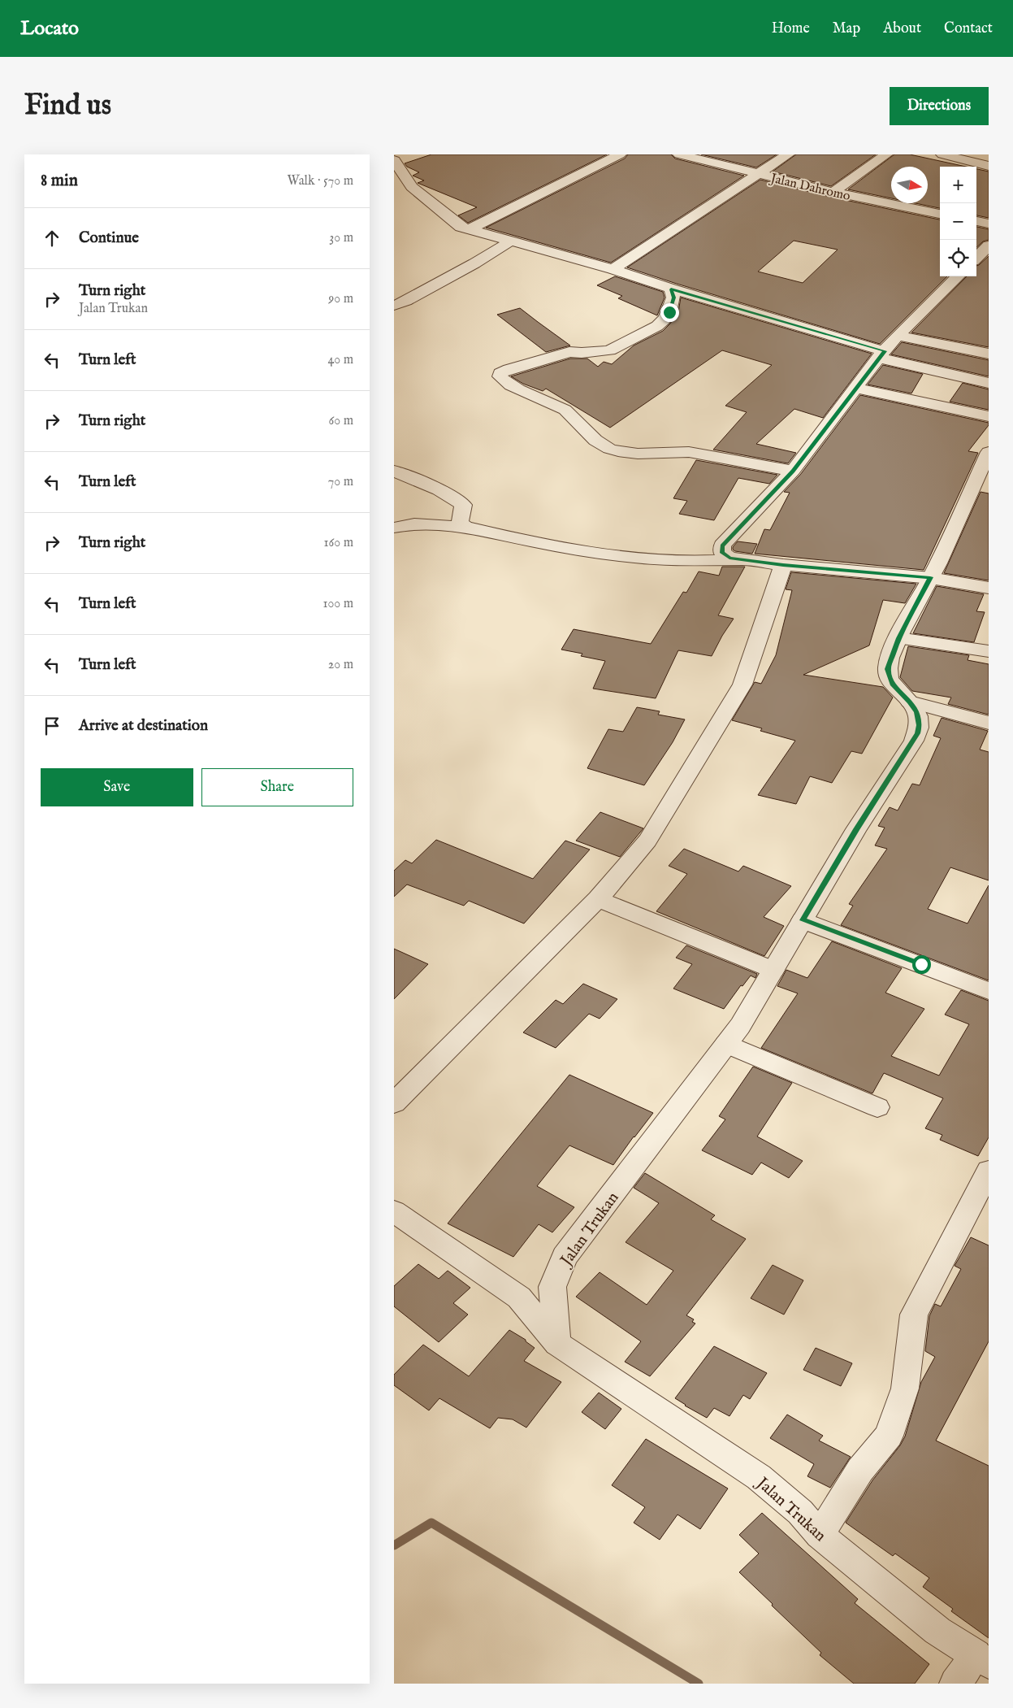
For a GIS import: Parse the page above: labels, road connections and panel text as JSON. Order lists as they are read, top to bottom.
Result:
{
  "streets": {
    "street": ["Jalan Dahromo", "Jalan Trukan"]
  },
  "north": "right",
  "page": {
    "header": "Locato",
    "nav": [
      "Home",
      "Map",
      "About",
      "Contact"
    ],
    "buttons": [
      "Directions",
      ["Save", "Share"]
    ],
    "title": "Find us",
    "heading": ["8 min", "Walk · 570 m"],
    "map_buttons": ["+", "−"],
    "list": [
      ["Continue", "30 m"],
      ["Turn right", "Jalan Trukan", "90 m"],
      ["Turn left", "40 m"],
      ["Turn right", "60 m"],
      ["Turn left", "70 m"],
      ["Turn right", "160 m"],
      ["Turn left", "100 m"],
      ["Turn left", "20 m"],
      "Arrive at destination"
    ]
  }
}
